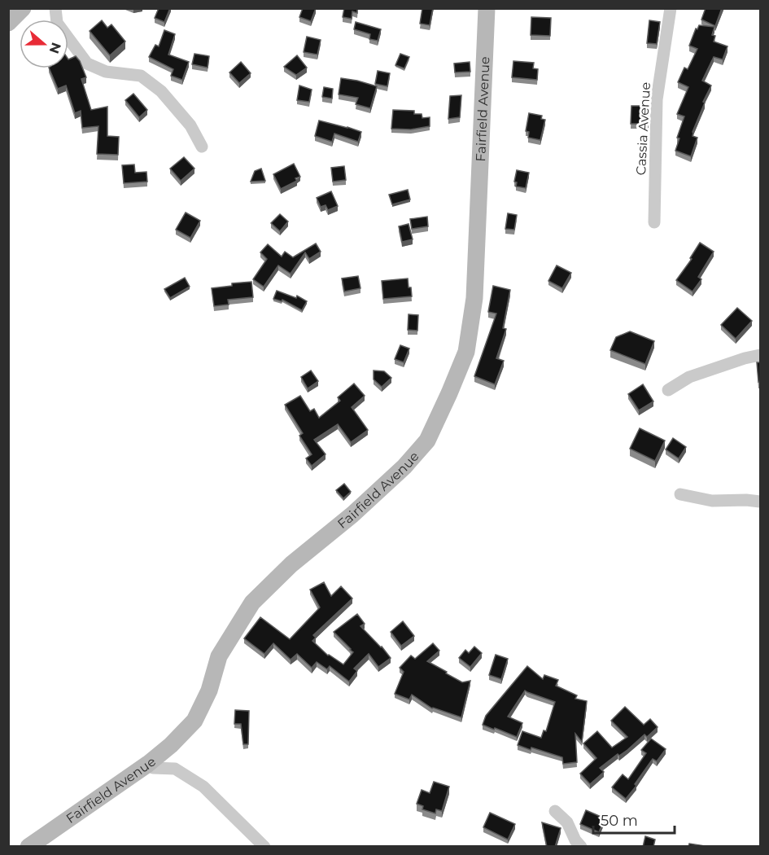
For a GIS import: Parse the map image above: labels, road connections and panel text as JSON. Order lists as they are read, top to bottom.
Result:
{
  "streets": {
    "street": ["Fairfield Avenue", "Cassia Avenue"]
  },
  "scale_bar": "50 m",
  "north": "right"
}
